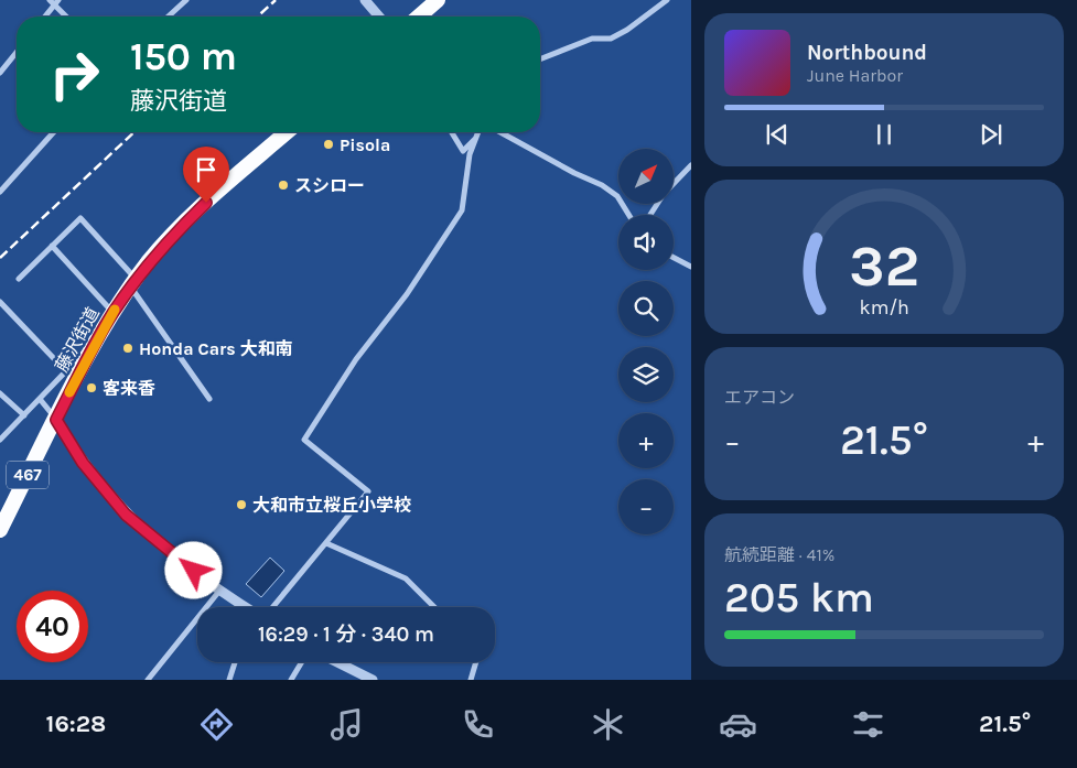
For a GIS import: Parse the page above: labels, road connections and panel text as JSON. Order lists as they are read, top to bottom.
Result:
{
  "streets": {
    "highway": ["藤沢街道", "467"]
  },
  "places": [
    "Pisola",
    "スシロー",
    "Honda Cars 大和南",
    "客来香",
    "大和市立桜丘小学校"
  ],
  "north": "top right",
  "page": {
    "turn": ["150 m", "藤沢街道"],
    "song": ["Northbound", "June Harbor"],
    "map_buttons": ["+", "−"],
    "tile": [
      "エアコン",
      ["航続距離 · 41%", "205 km"]
    ],
    "heat": ["−", "21.5°", "+"],
    "limit": "40",
    "trip": "16:29 · 1 分 · 340 m",
    "tabs": ["16:28", "21.5°"],
    "gauge": ["32", "km/h"]
  }
}
